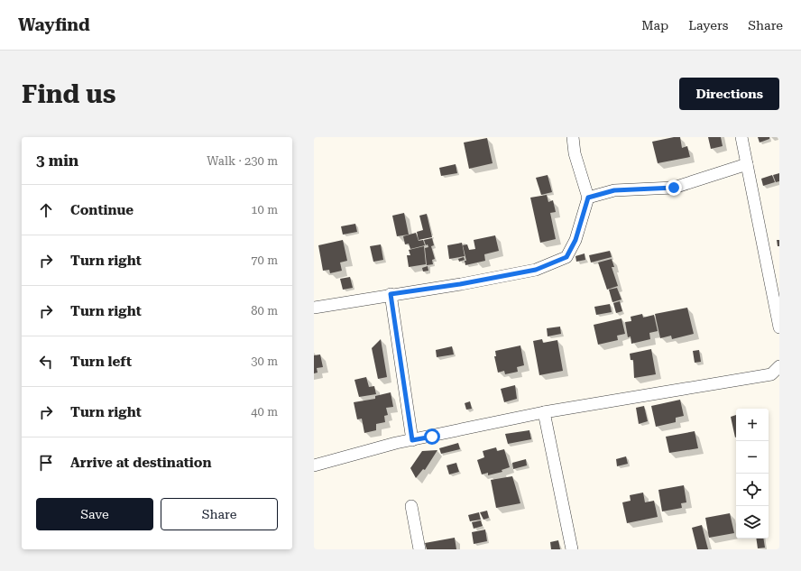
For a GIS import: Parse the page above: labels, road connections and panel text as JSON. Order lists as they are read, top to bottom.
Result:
{
  "page": {
    "header": "Wayfind",
    "nav": ["Map", "Layers", "Share"],
    "buttons": [
      "Directions",
      ["Save", "Share"]
    ],
    "title": "Find us",
    "heading": ["3 min", "Walk · 230 m"],
    "list": [
      ["Continue", "10 m"],
      ["Turn right", "70 m"],
      ["Turn right", "80 m"],
      ["Turn left", "30 m"],
      ["Turn right", "40 m"],
      "Arrive at destination"
    ],
    "map_buttons": ["+", "−"]
  }
}
